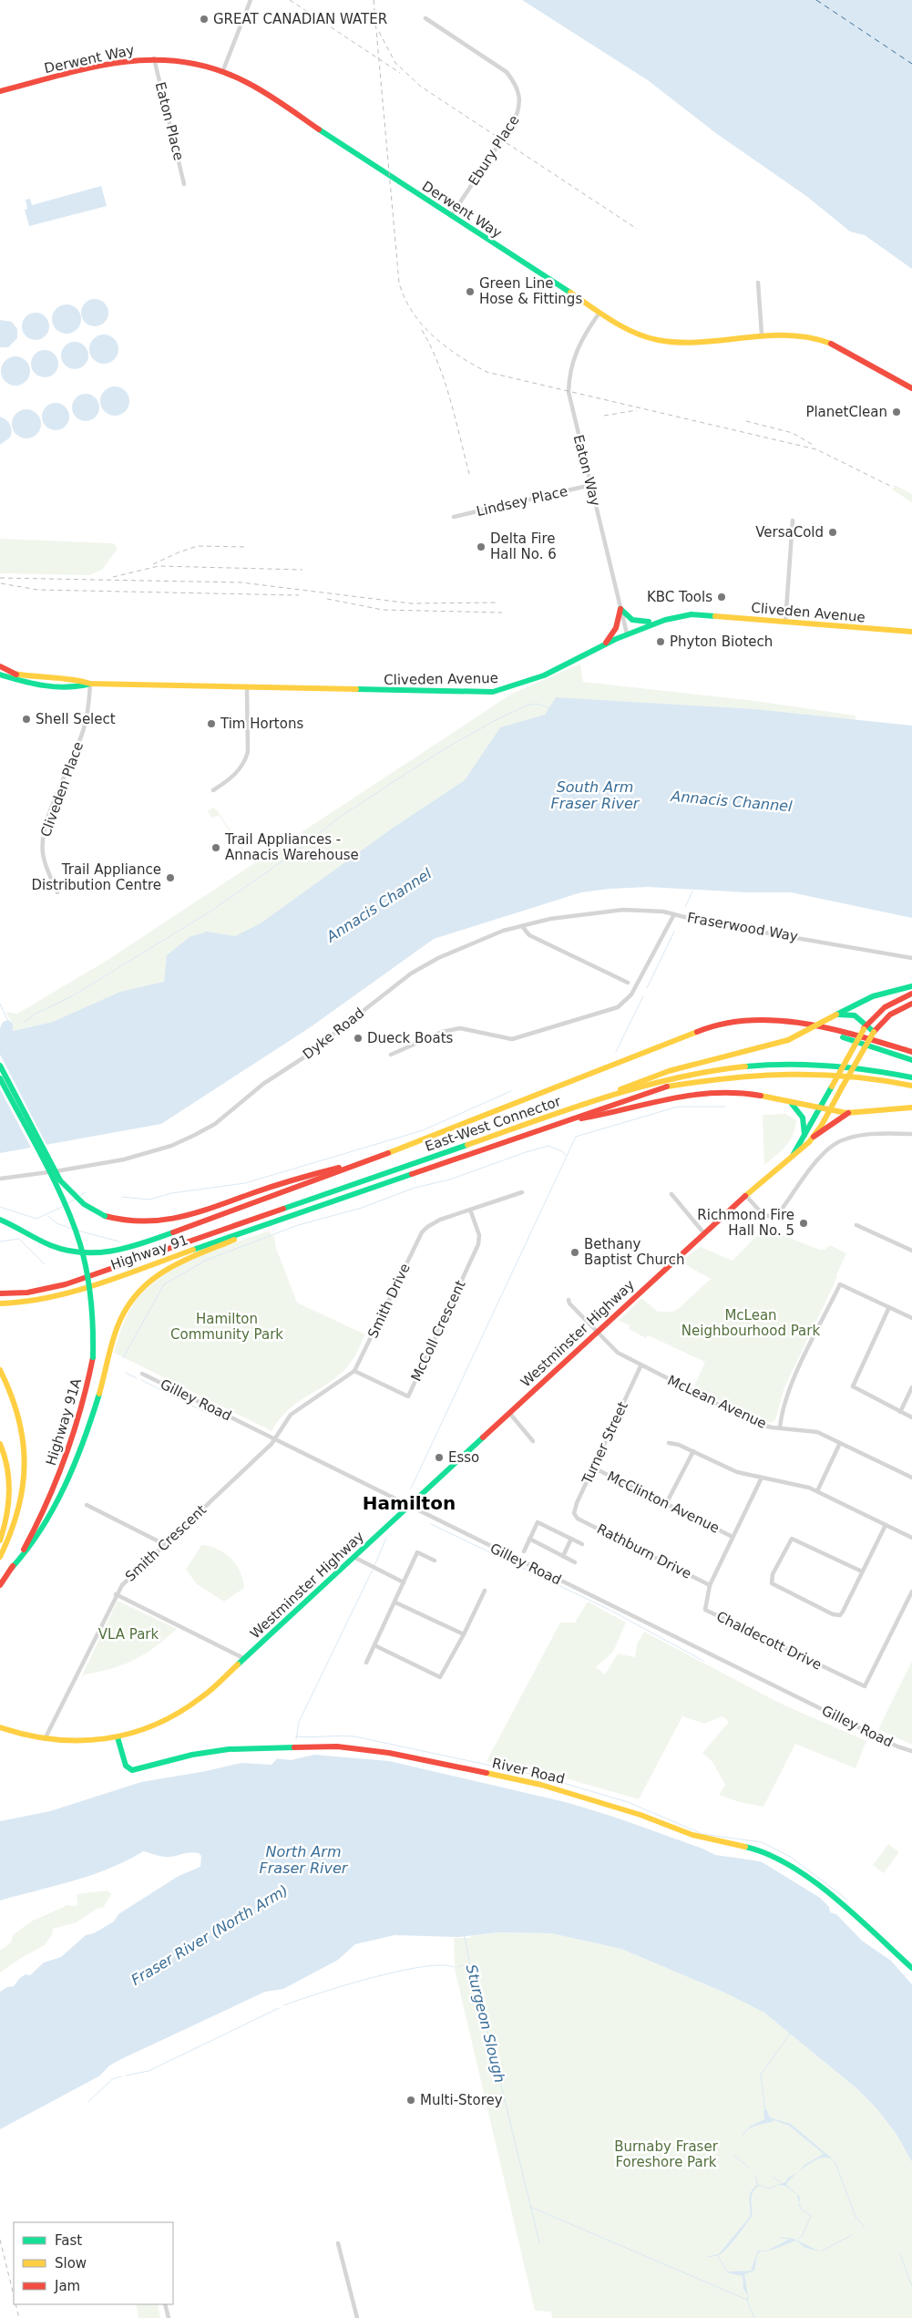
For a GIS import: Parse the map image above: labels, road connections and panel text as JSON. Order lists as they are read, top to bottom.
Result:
{
  "streets": {
    "main road": [
      "Derwent Way",
      "Cliveden Avenue",
      "East-West Connector",
      "Highway 91",
      "Westminster Highway",
      "Highway 91A",
      "River Road"
    ],
    "street": [
      "Eaton Place",
      "Ebury Place",
      "Eaton Way",
      "Lindsey Place",
      "Cliveden Place",
      "Fraserwood Way",
      "Dyke Road",
      "Smith Drive",
      "McColl Crescent",
      "Gilley Road",
      "McLean Avenue",
      "Turner Street",
      "McClinton Avenue",
      "Smith Crescent",
      "Rathburn Drive",
      "Chaldecott Drive"
    ]
  },
  "crossings": [
    ["Derwent Way", "Eaton Place"],
    ["Derwent Way", "Ebury Place"],
    ["Derwent Way", "Eaton Way"],
    ["Eaton Way", "Lindsey Place"],
    ["Eaton Way", "Cliveden Avenue"],
    ["Cliveden Avenue", "Cliveden Place"],
    ["Fraserwood Way", "Dyke Road"],
    ["East-West Connector", "Highway 91"],
    ["Smith Drive", "McColl Crescent"],
    ["Smith Drive", "Gilley Road"],
    ["Smith Drive", "Smith Crescent"],
    ["Westminster Highway", "Gilley Road"],
    ["Westminster Highway", "McLean Avenue"],
    ["Westminster Highway", "Smith Crescent"],
    ["Westminster Highway", "River Road"],
    ["Gilley Road", "Smith Crescent"],
    ["McLean Avenue", "Turner Street"],
    ["Turner Street", "McClinton Avenue"],
    ["Turner Street", "Rathburn Drive"],
    ["McClinton Avenue", "Chaldecott Drive"],
    ["Rathburn Drive", "Chaldecott Drive"]
  ],
  "districts": ["Hamilton"],
  "water": [
    "South Arm Fraser River",
    "Annacis Channel",
    "North Arm Fraser River",
    "Fraser River (North Arm)",
    "Sturgeon Slough"
  ],
  "parks": [
    "McLean Neighbourhood Park",
    "Hamilton Community Park",
    "VLA Park",
    "Burnaby Fraser Foreshore Park"
  ],
  "places": [
    "GREAT CANADIAN WATER",
    "Green Line Hose & Fittings",
    "PlanetClean",
    "VersaCold",
    "Delta Fire Hall No. 6",
    "KBC Tools",
    "Phyton Biotech",
    "Shell Select",
    "Tim Hortons",
    "Trail Appliances - Annacis Warehouse",
    "Trail Appliance Distribution Centre",
    "Dueck Boats",
    "Richmond Fire Hall No. 5",
    "Bethany Baptist Church",
    "Esso",
    "Multi-Storey"
  ],
  "legend": ["Fast", "Slow", "Jam"]
}
